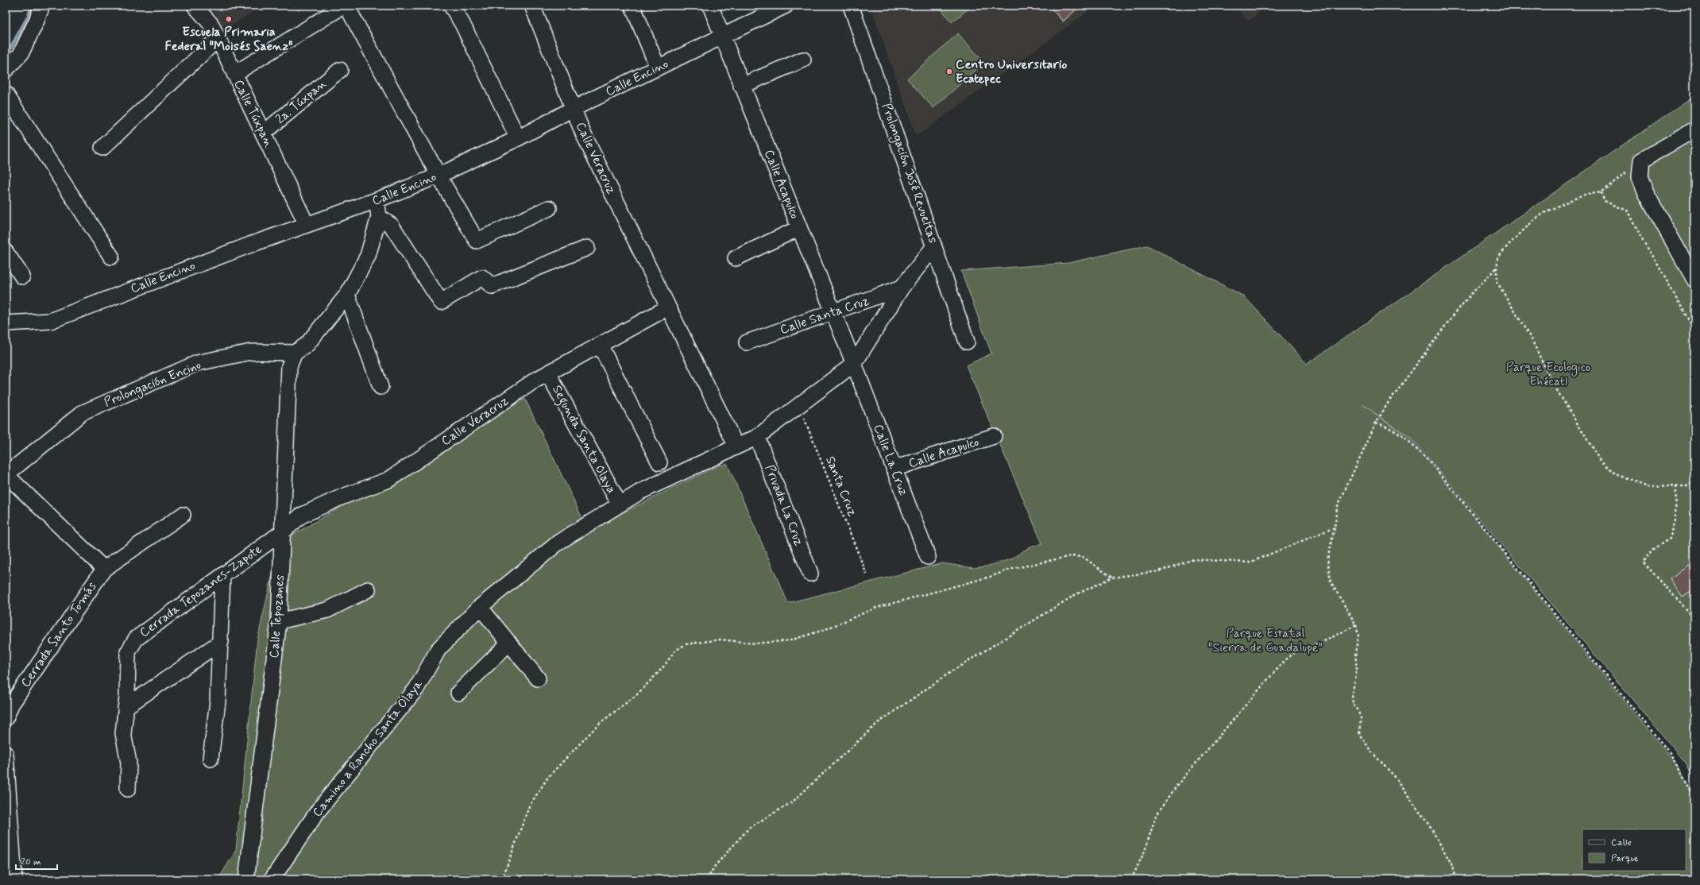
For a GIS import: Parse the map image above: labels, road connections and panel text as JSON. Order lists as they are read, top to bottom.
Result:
{
  "streets": {
    "street": [
      "Calle Encino",
      "2a. Túxpan",
      "Calle Túxpan",
      "Calle Veracruz",
      "Prolongación José Revueltas",
      "Calle Acapulco",
      "Calle Santa Cruz",
      "Prolongación Encino",
      "Segunda Santa Olaya",
      "Calle La Cruz",
      "Privada La Cruz",
      "Cerrada Tepozanes-Zapote",
      "Calle Tepozanes",
      "Cerrada Santo Tomás",
      "Camino a Rancho Santa Olaya"
    ],
    "path": ["Santa Cruz"]
  },
  "crossings": [
    ["Calle Encino", "Calle Túxpan"],
    ["Calle Encino", "Calle Veracruz"],
    ["Calle Encino", "Calle Acapulco"],
    ["2a. Túxpan", "Calle Túxpan"],
    ["Calle Veracruz", "Segunda Santa Olaya"],
    ["Calle Veracruz", "Cerrada Tepozanes-Zapote"],
    ["Calle Veracruz", "Calle Tepozanes"],
    ["Calle Veracruz", "Camino a Rancho Santa Olaya"],
    ["Prolongación José Revueltas", "Camino a Rancho Santa Olaya"],
    ["Calle Acapulco", "Calle Santa Cruz"],
    ["Calle Acapulco", "Calle La Cruz"],
    ["Calle Acapulco", "Camino a Rancho Santa Olaya"],
    ["Calle Santa Cruz", "Camino a Rancho Santa Olaya"],
    ["Prolongación Encino", "Calle Tepozanes"],
    ["Segunda Santa Olaya", "Camino a Rancho Santa Olaya"],
    ["Calle La Cruz", "Camino a Rancho Santa Olaya"],
    ["Santa Cruz", "Camino a Rancho Santa Olaya"],
    ["Privada La Cruz", "Camino a Rancho Santa Olaya"],
    ["Cerrada Tepozanes-Zapote", "Calle Tepozanes"]
  ],
  "parks": ["Parque Ecologico Ehécatl", "Parque Estatal \"Sierra de Guadalupe\""],
  "places": ["Escuela Primaria Federal \"Moisés Saenz\"", "Centro Universitario Ecatepec"],
  "legend": ["Calle", "Parque"],
  "scale_bar": "20 m"
}
